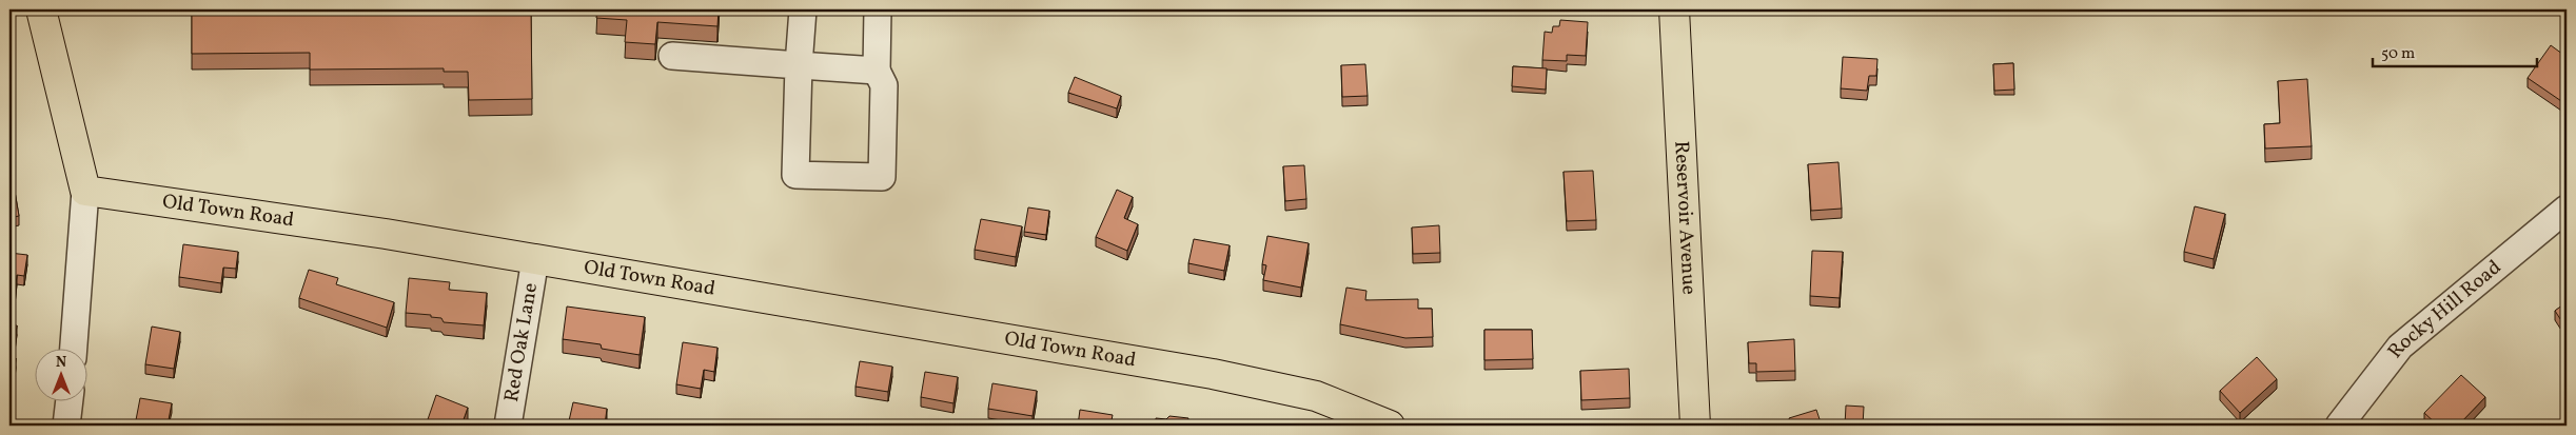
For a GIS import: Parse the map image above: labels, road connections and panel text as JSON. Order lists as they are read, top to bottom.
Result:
{
  "streets": {
    "main road": ["Old Town Road", "Reservoir Avenue"],
    "street": ["Rocky Hill Road", "Red Oak Lane"]
  },
  "crossings": [
    ["Old Town Road", "Red Oak Lane"]
  ],
  "scale_bar": "50 m",
  "north": "top"
}
